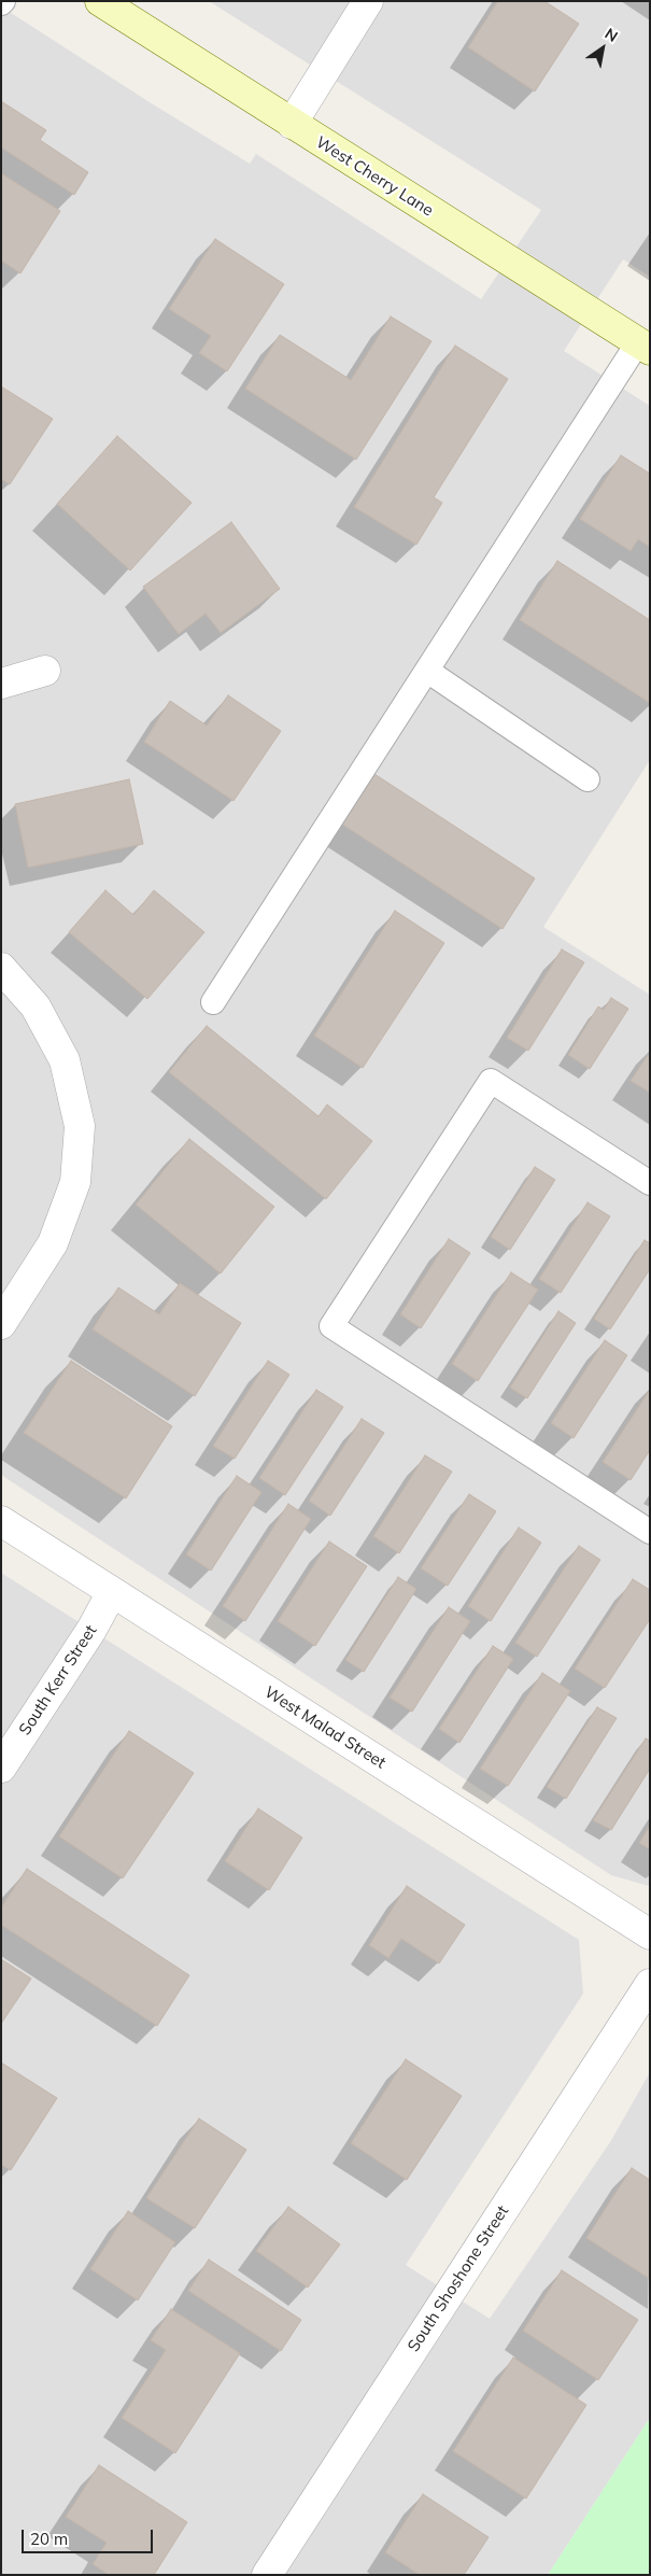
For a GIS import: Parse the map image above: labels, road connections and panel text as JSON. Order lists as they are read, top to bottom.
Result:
{
  "streets": {
    "street": [
      "West Cherry Lane",
      "South Kerr Street",
      "West Malad Street",
      "South Shoshone Street"
    ]
  },
  "crossings": [
    ["South Kerr Street", "West Malad Street"]
  ],
  "scale_bar": "20 m",
  "north": "top right"
}
